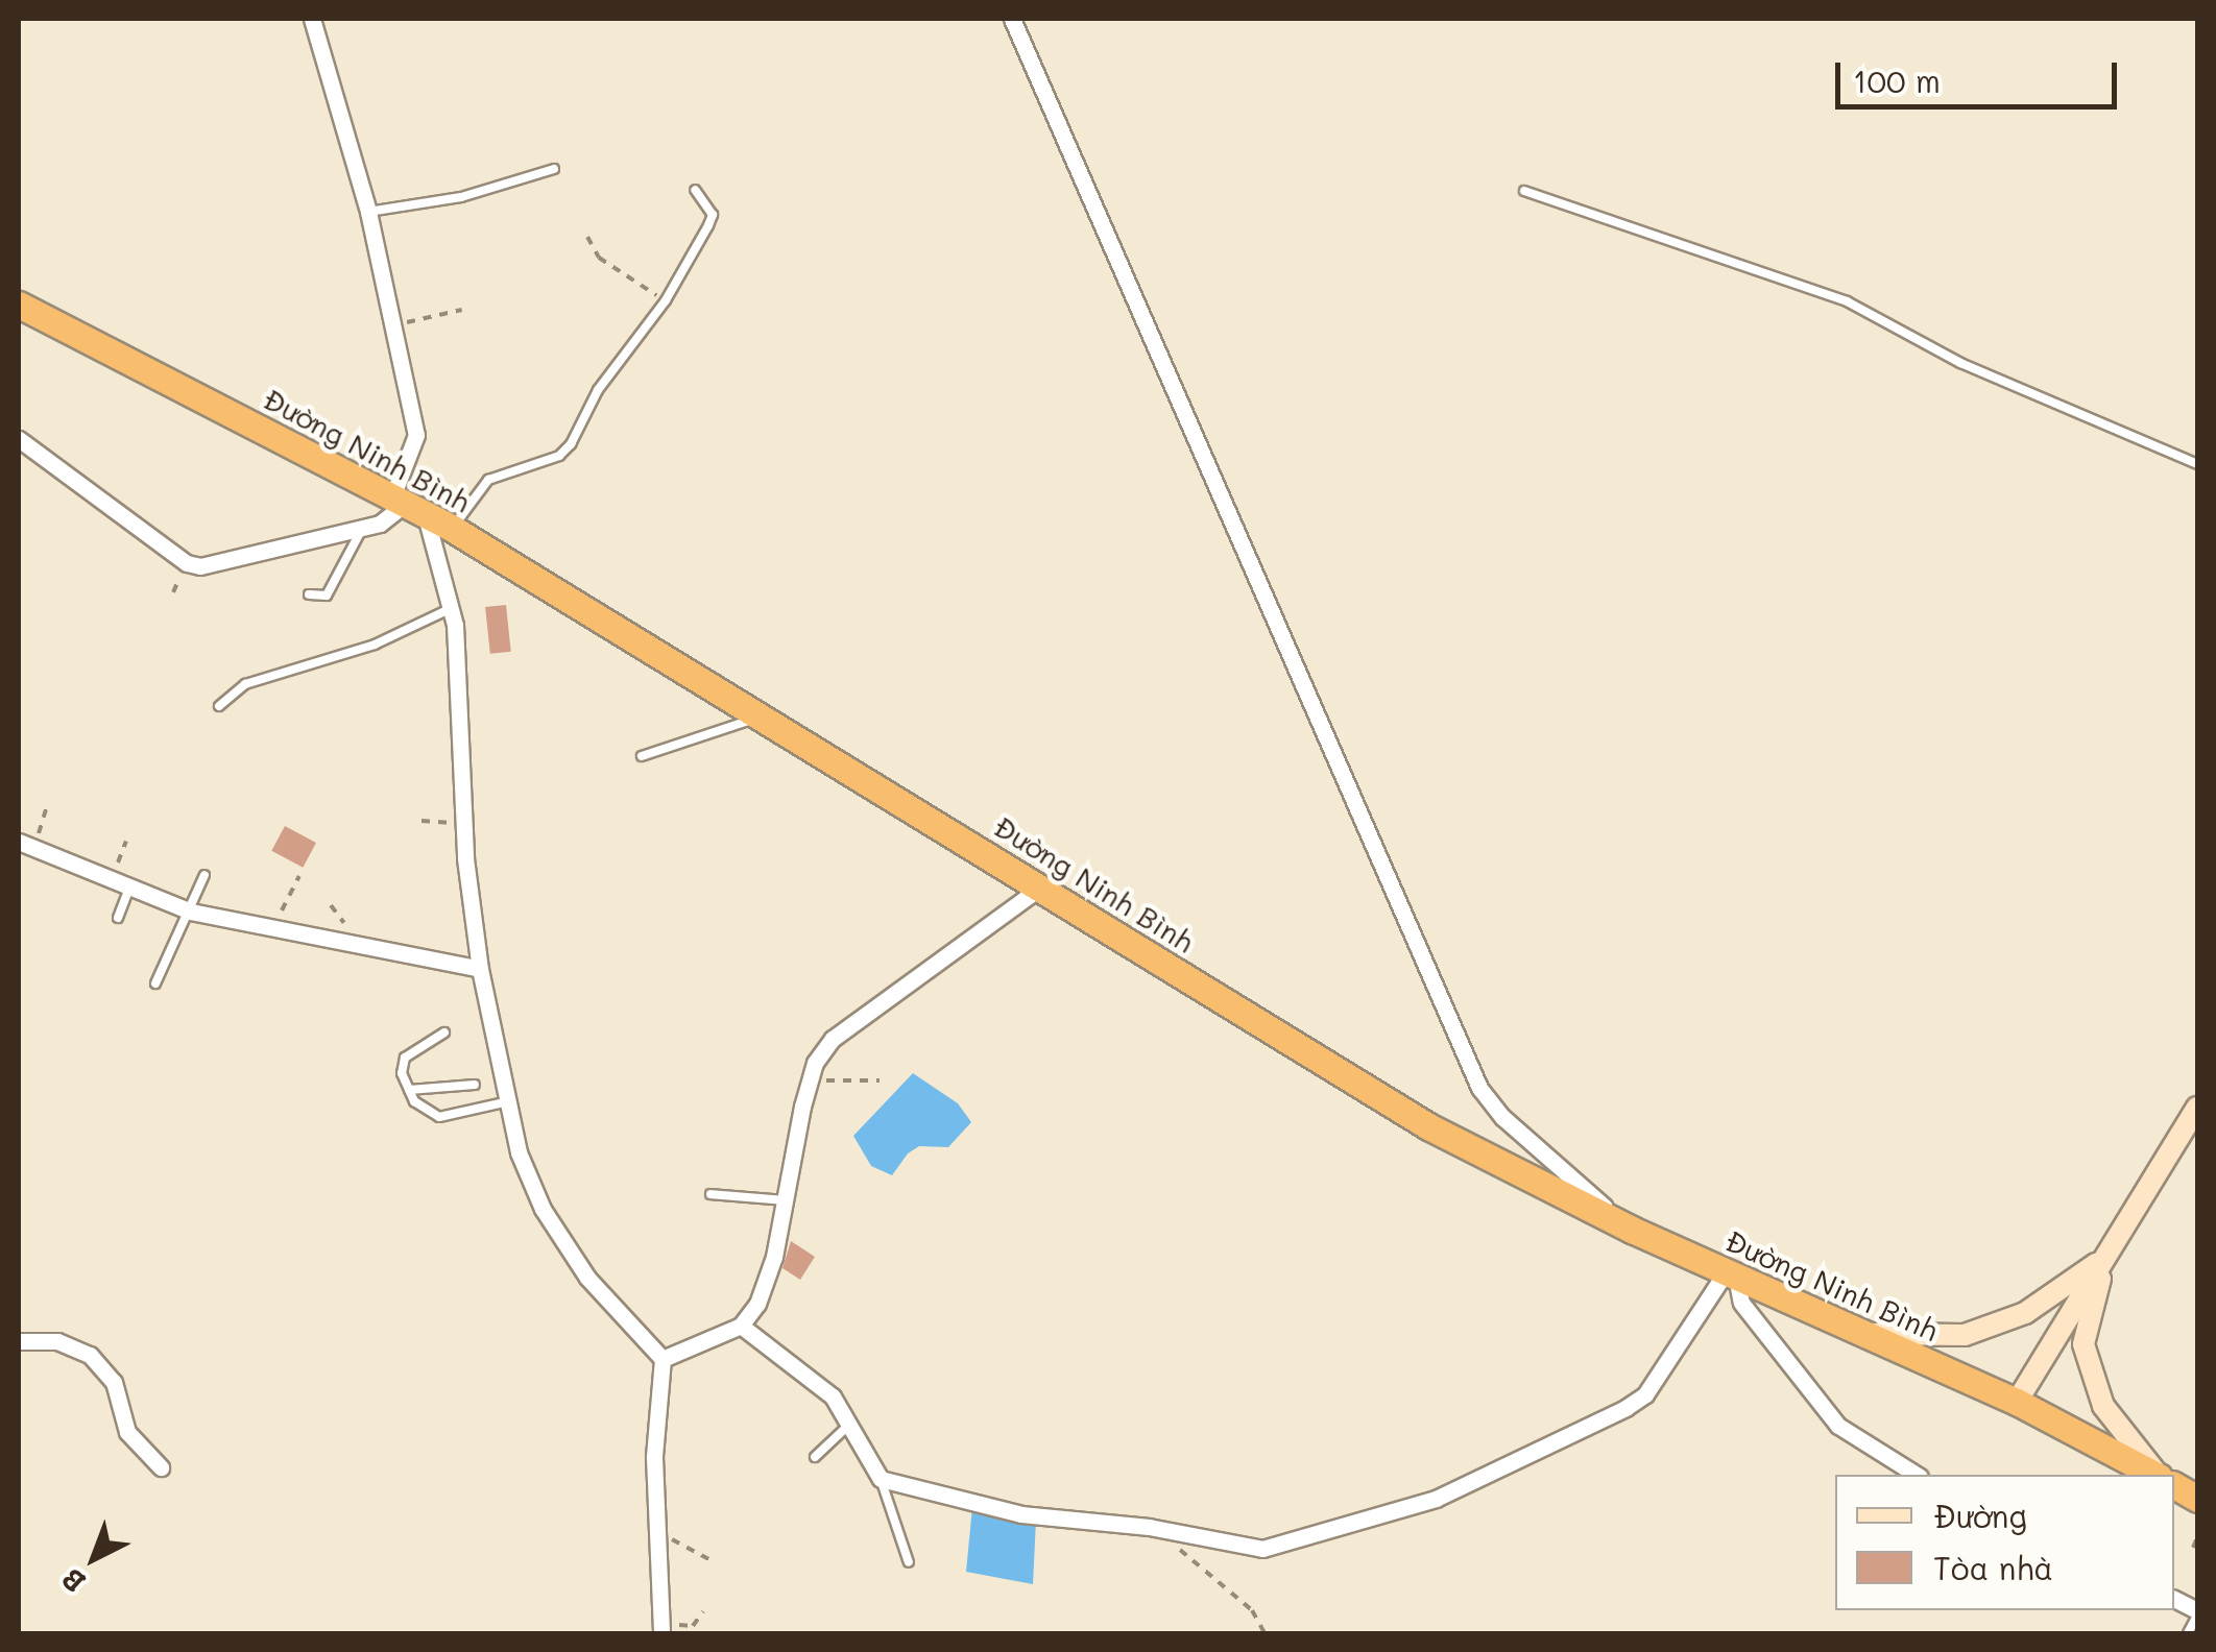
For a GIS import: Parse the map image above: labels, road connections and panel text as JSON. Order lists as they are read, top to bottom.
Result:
{
  "streets": {
    "highway": ["Đường Ninh Bình"]
  },
  "legend": ["Đường", "Tòa nhà"],
  "scale_bar": "100 m",
  "north": "bottom left"
}
